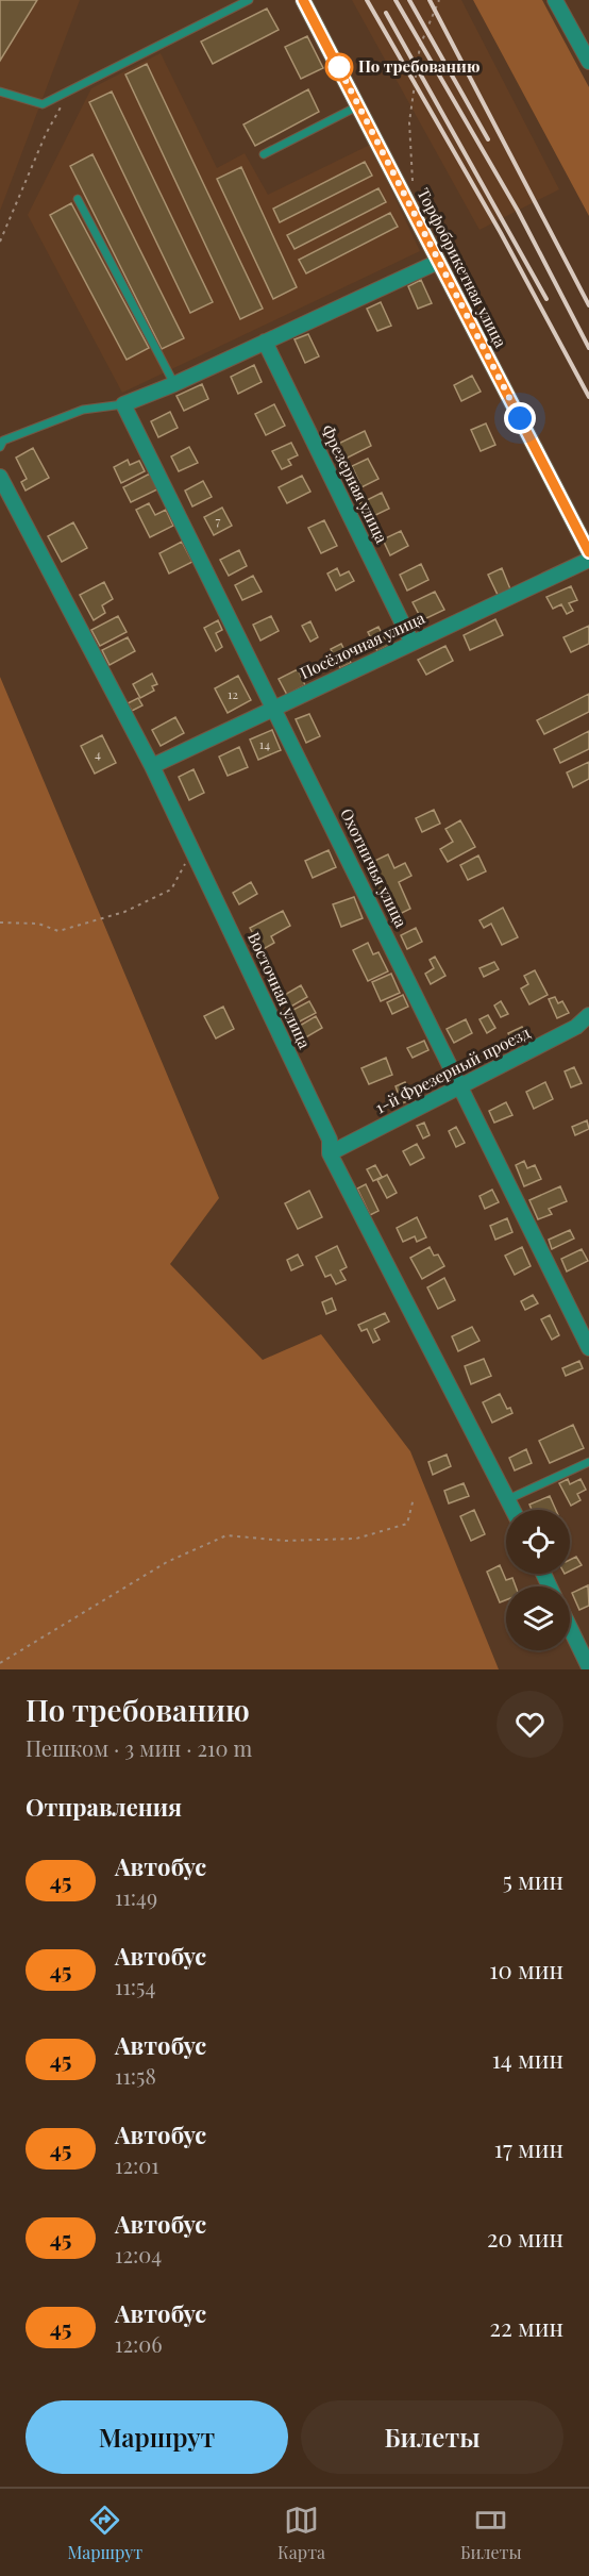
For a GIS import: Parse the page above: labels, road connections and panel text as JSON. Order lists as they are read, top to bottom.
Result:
{
  "streets": {
    "street": [
      "Торфобрикетная улица",
      "Фрезерная улица",
      "Посёлочная улица",
      "Охотничья улица",
      "Восточная улица",
      "1-й Фрезерный проезд"
    ]
  },
  "crossings": [
    ["Фрезерная улица", "Посёлочная улица"],
    ["Посёлочная улица", "Охотничья улица"],
    ["Посёлочная улица", "Восточная улица"],
    ["Охотничья улица", "1-й Фрезерный проезд"],
    ["Восточная улица", "1-й Фрезерный проезд"]
  ],
  "places": ["По требованию"],
  "lines": ["bus line 45"],
  "house_numbers": [
    "7",
    "12",
    "14",
    "4"
  ],
  "page": {
    "heading": [
      ["По требованию", "Пешком · 3 мин · 210 m"],
      "Отправления"
    ],
    "list": [
      {
        "mark": "45",
        "name": "Автобус",
        "note": "11:49",
        "value": "5 мин"
      },
      {
        "mark": "45",
        "name": "Автобус",
        "note": "11:54",
        "value": "10 мин"
      },
      {
        "mark": "45",
        "name": "Автобус",
        "note": "11:58",
        "value": "14 мин"
      },
      {
        "mark": "45",
        "name": "Автобус",
        "note": "12:01",
        "value": "17 мин"
      },
      {
        "mark": "45",
        "name": "Автобус",
        "note": "12:04",
        "value": "20 мин"
      },
      {
        "mark": "45",
        "name": "Автобус",
        "note": "12:06",
        "value": "22 мин"
      }
    ],
    "buttons": ["Маршрут", "Билеты"],
    "tabs": ["Маршрут", "Карта", "Билеты"]
  }
}
